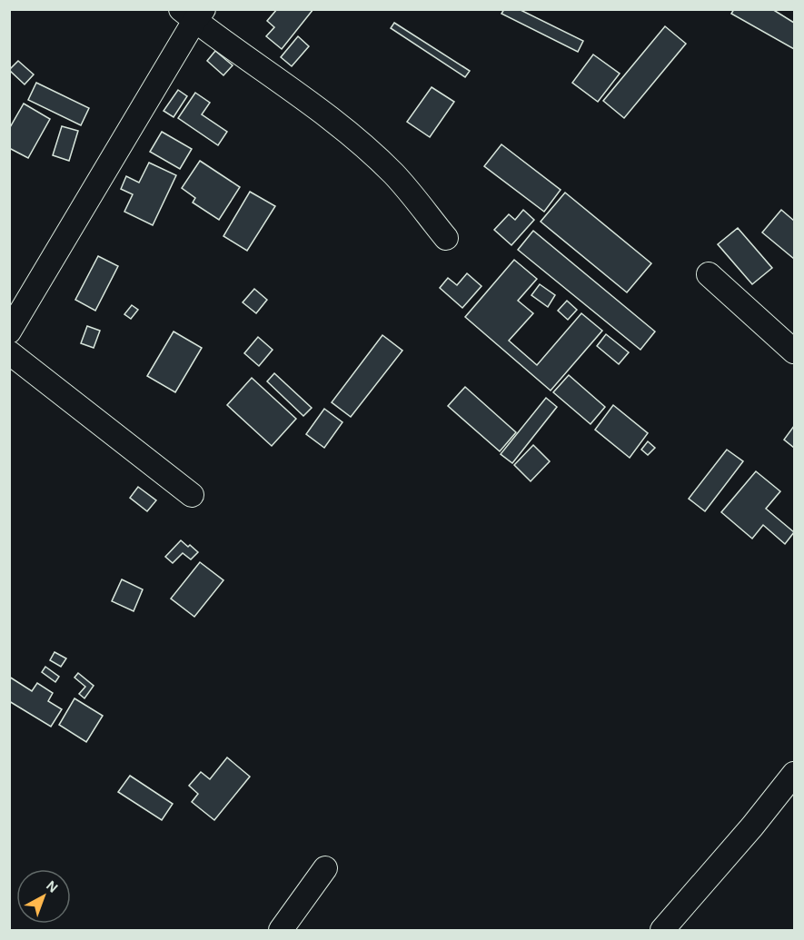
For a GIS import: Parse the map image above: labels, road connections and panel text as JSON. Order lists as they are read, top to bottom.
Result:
{
  "north": "top right"
}
